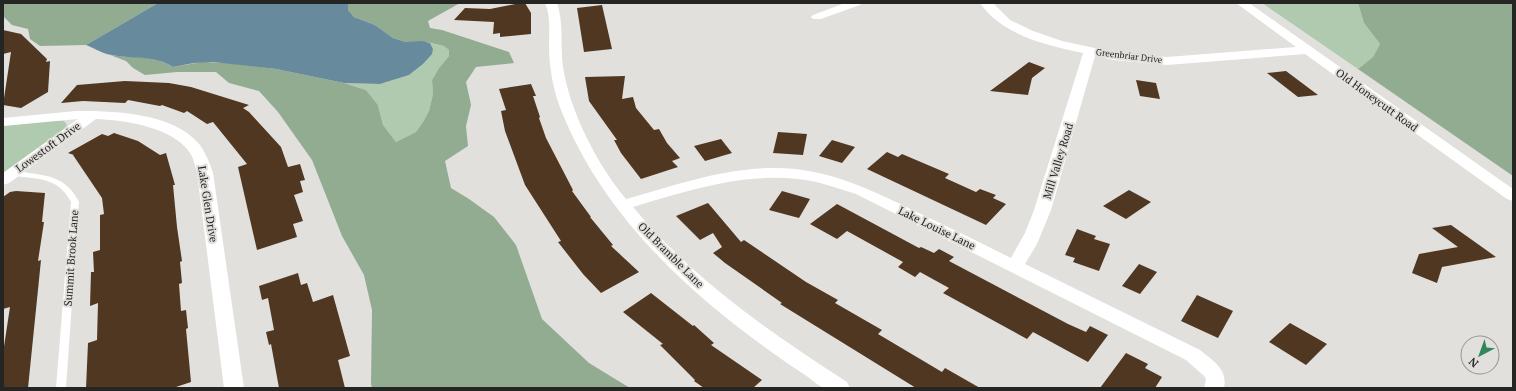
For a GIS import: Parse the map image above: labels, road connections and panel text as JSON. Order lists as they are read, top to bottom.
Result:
{
  "streets": {
    "street": [
      "Greenbriar Drive",
      "Old Honeycutt Road",
      "Lowestoft Drive",
      "Mill Valley Road",
      "Lake Glen Drive",
      "Lake Louise Lane",
      "Old Bramble Lane"
    ],
    "lane": ["Summit Brook Lane"]
  },
  "crossings": [
    ["Greenbriar Drive", "Old Honeycutt Road"],
    ["Greenbriar Drive", "Mill Valley Road"],
    ["Lowestoft Drive", "Lake Glen Drive"],
    ["Lowestoft Drive", "Summit Brook Lane"],
    ["Mill Valley Road", "Lake Louise Lane"],
    ["Lake Louise Lane", "Old Bramble Lane"]
  ],
  "north": "bottom left"
}
